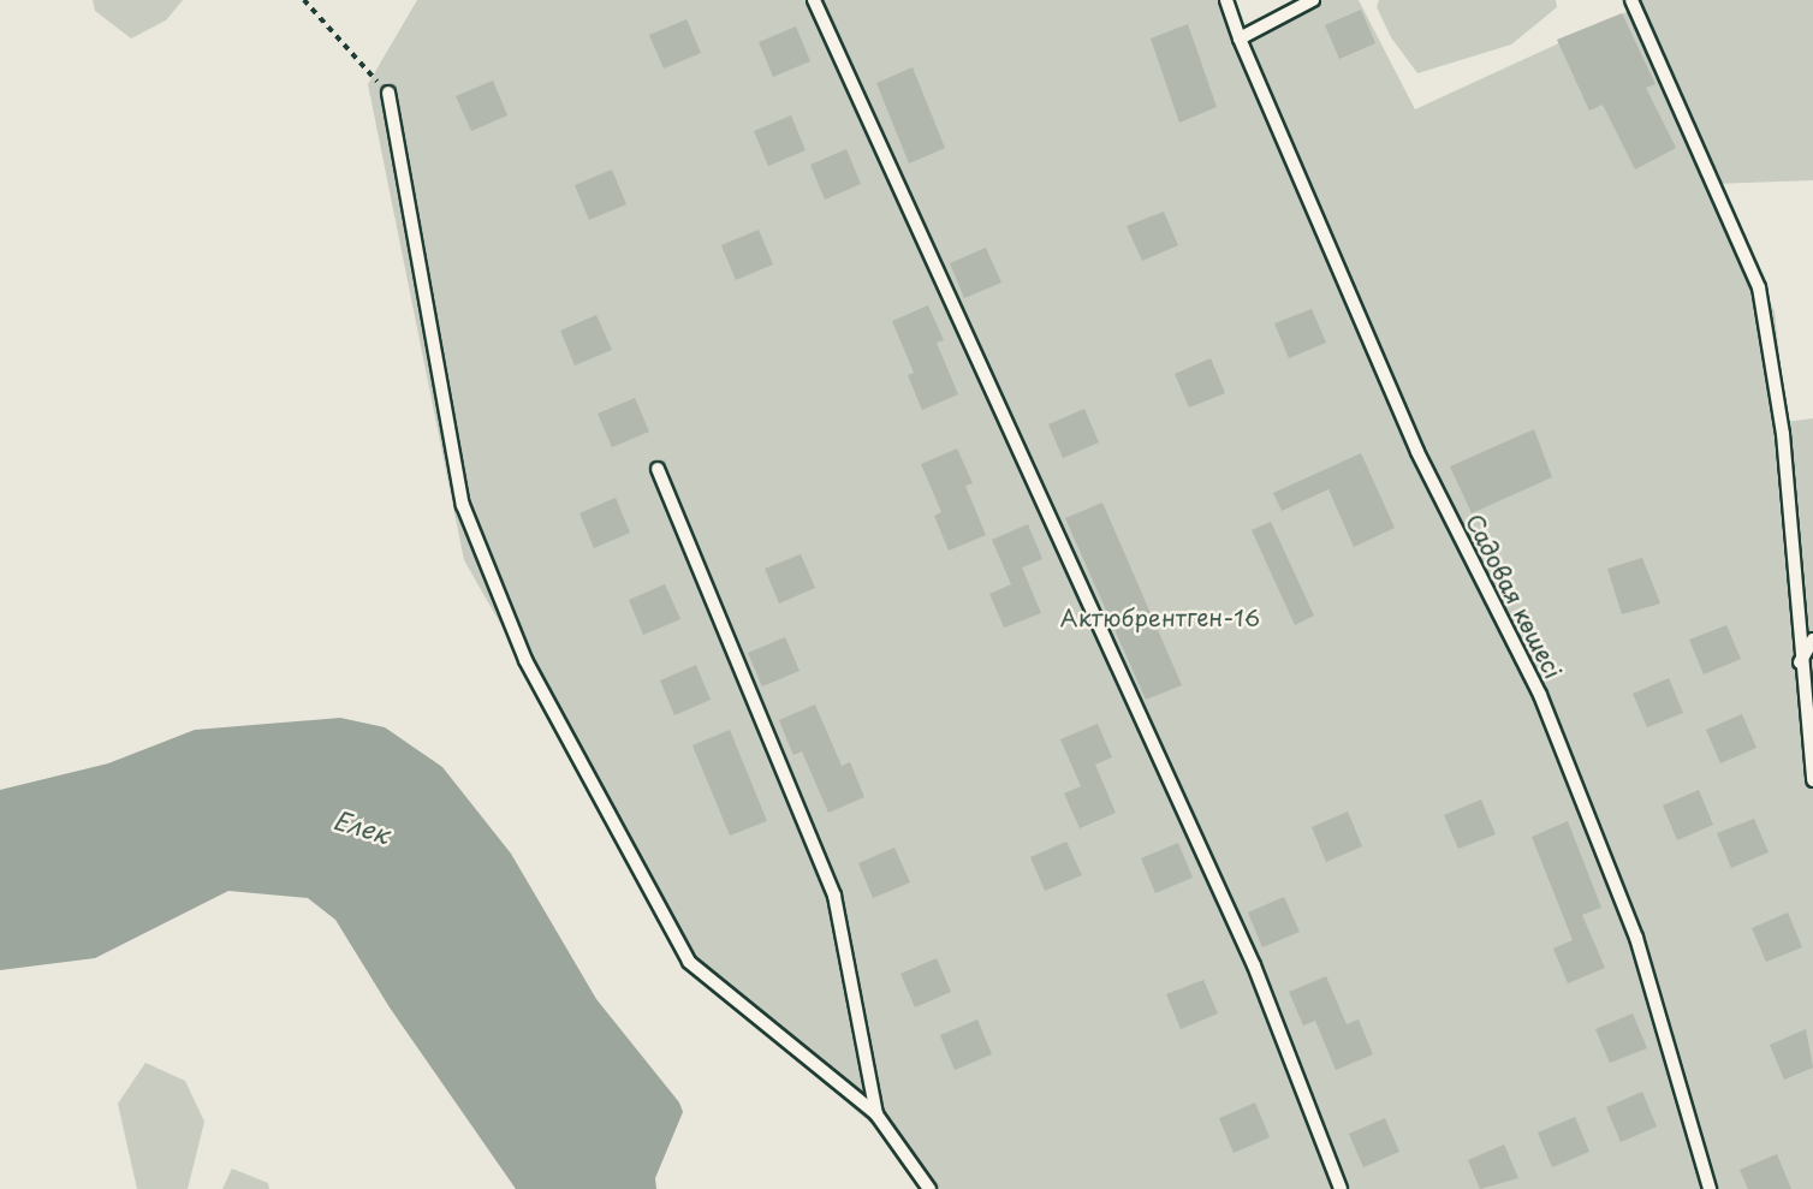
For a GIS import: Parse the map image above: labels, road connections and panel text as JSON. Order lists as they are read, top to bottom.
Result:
{
  "streets": {
    "lane": ["Садовая көшесі"]
  },
  "water": ["Елек"],
  "parks": ["Актюбрентген-16"]
}
